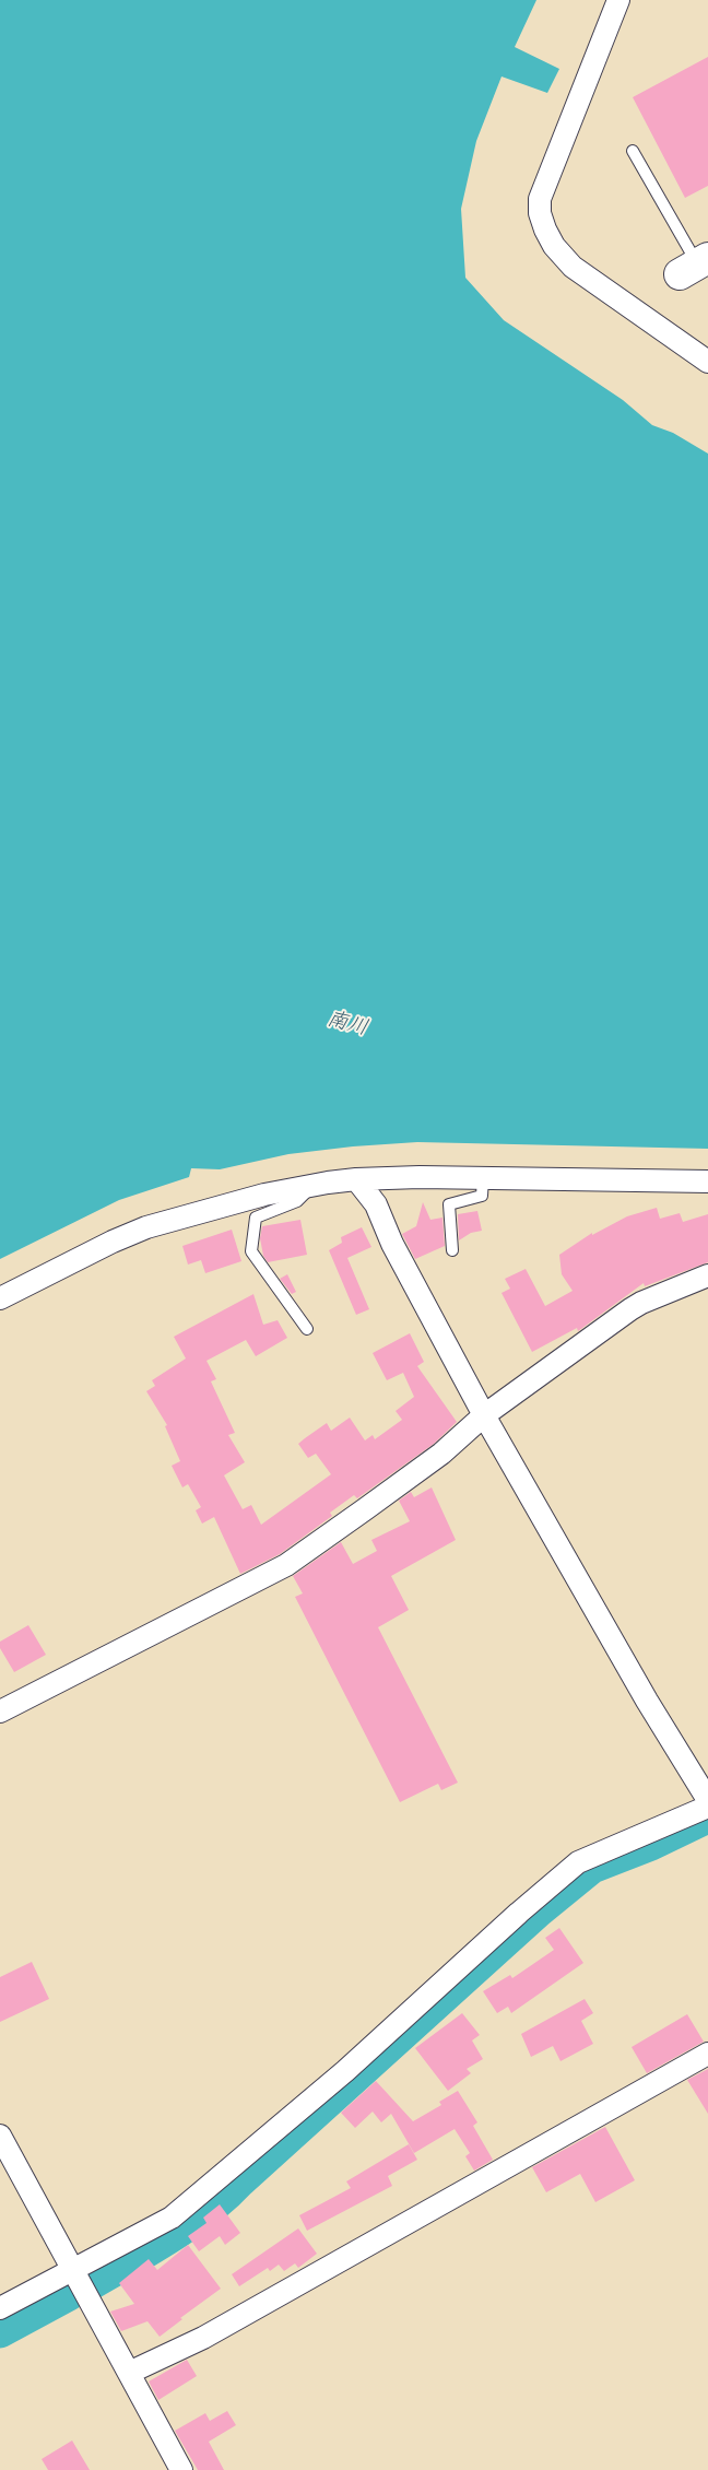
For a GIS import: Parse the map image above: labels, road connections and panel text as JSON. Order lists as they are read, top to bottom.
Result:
{
  "water": ["南川"]
}
